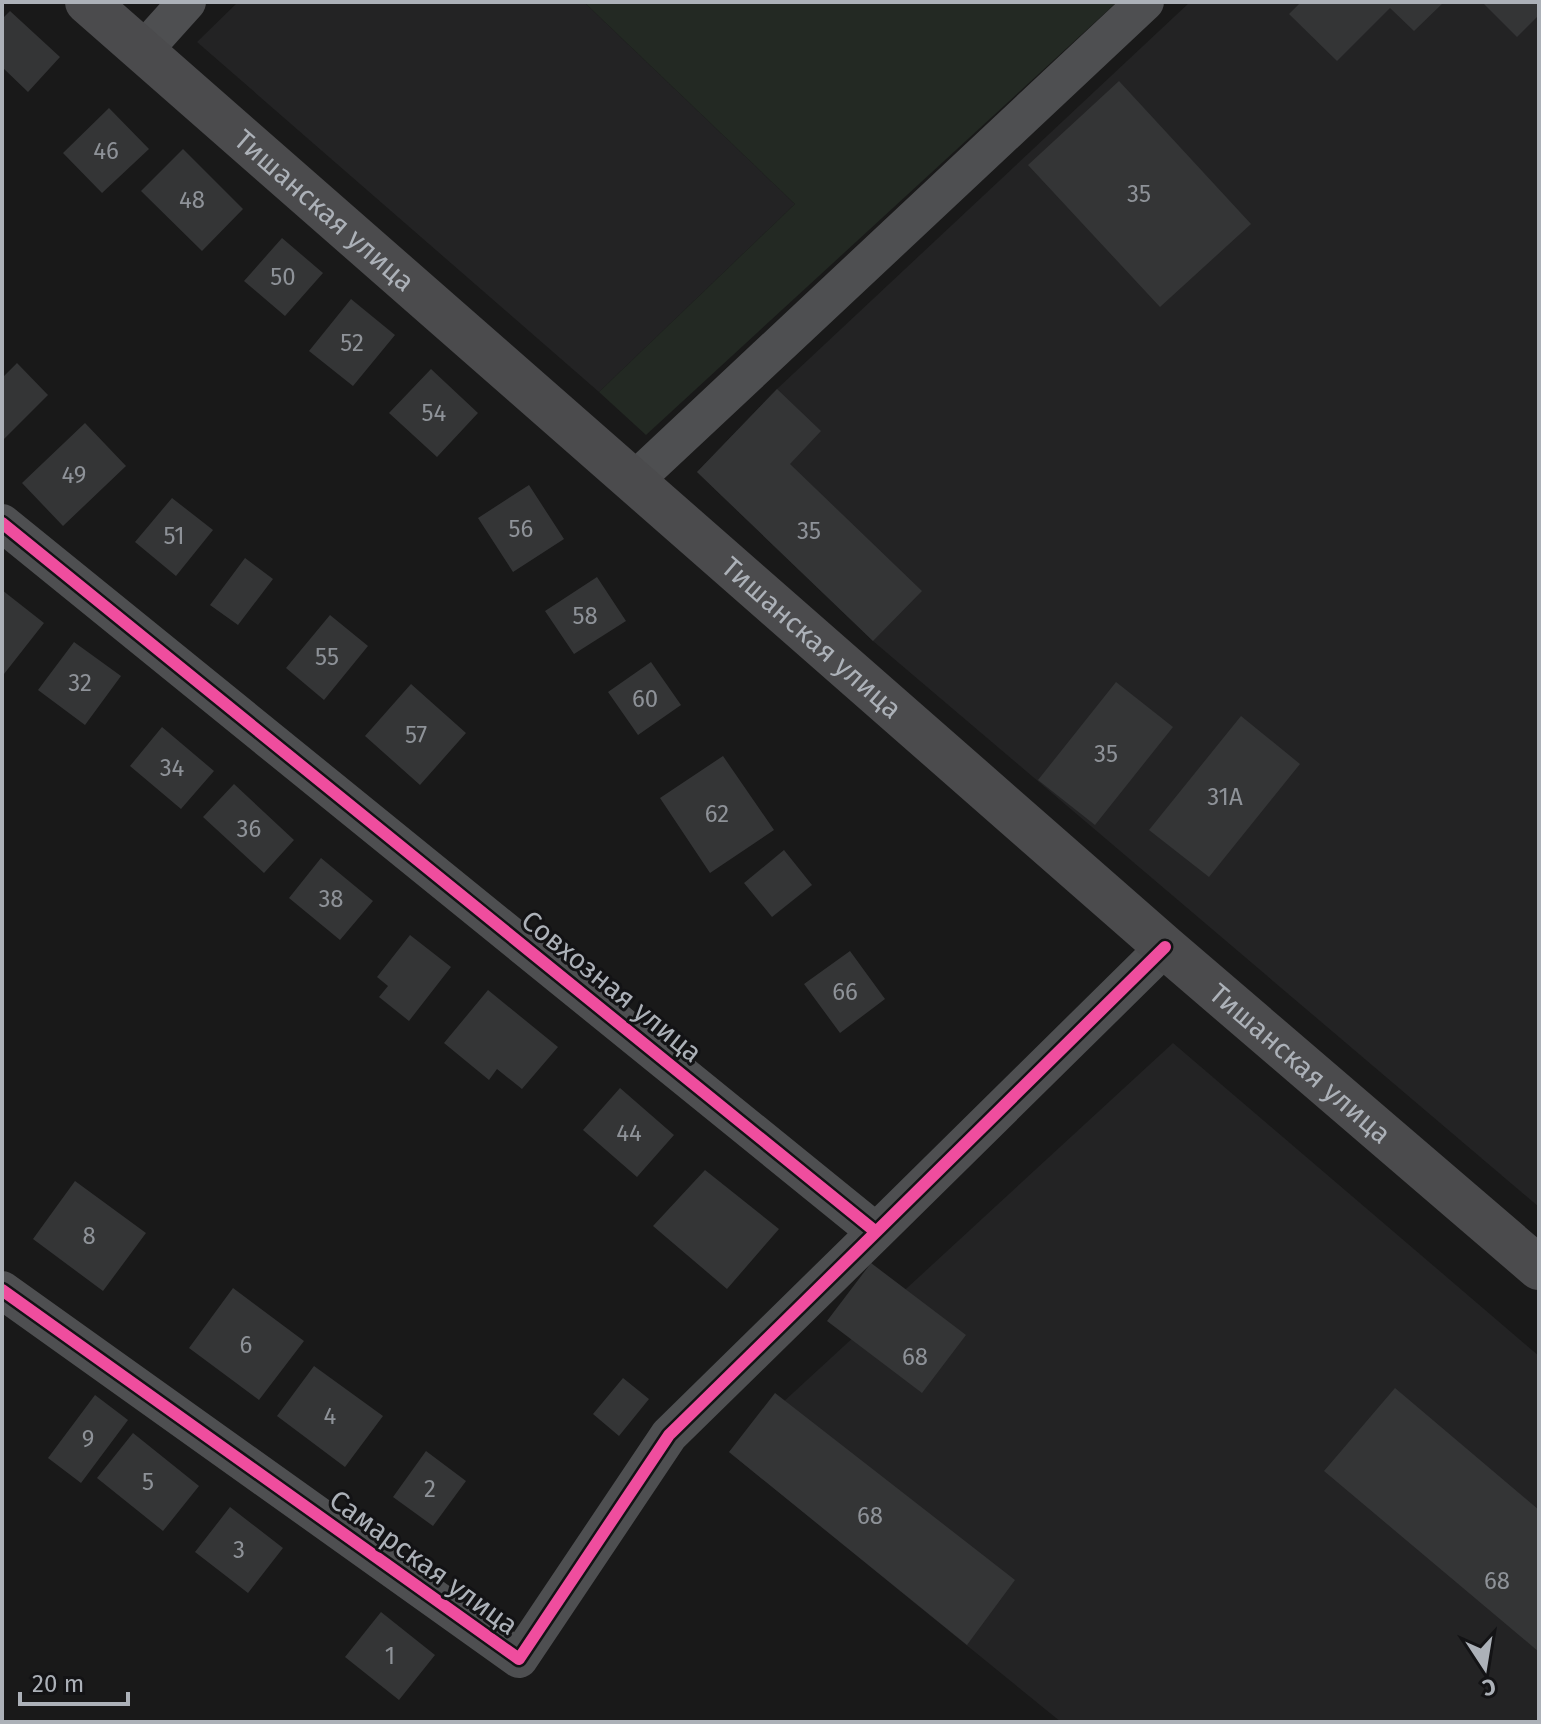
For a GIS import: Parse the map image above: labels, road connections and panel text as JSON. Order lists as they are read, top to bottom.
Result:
{
  "streets": {
    "main road": ["Тишанская улица"],
    "street": ["Совхозная улица", "Самарская улица"]
  },
  "crossings": [
    ["Совхозная улица", "Самарская улица"]
  ],
  "house_numbers": [
    "46",
    "35",
    "48",
    "50",
    "52",
    "54",
    "49",
    "56",
    "35",
    "51",
    "58",
    "55",
    "32",
    "60",
    "57",
    "35",
    "34",
    "31А",
    "62",
    "36",
    "38",
    "66",
    "44",
    "8",
    "6",
    "68",
    "4",
    "9",
    "5",
    "2",
    "68",
    "3",
    "68",
    "1"
  ],
  "scale_bar": "20 m",
  "north": "bottom"
}
